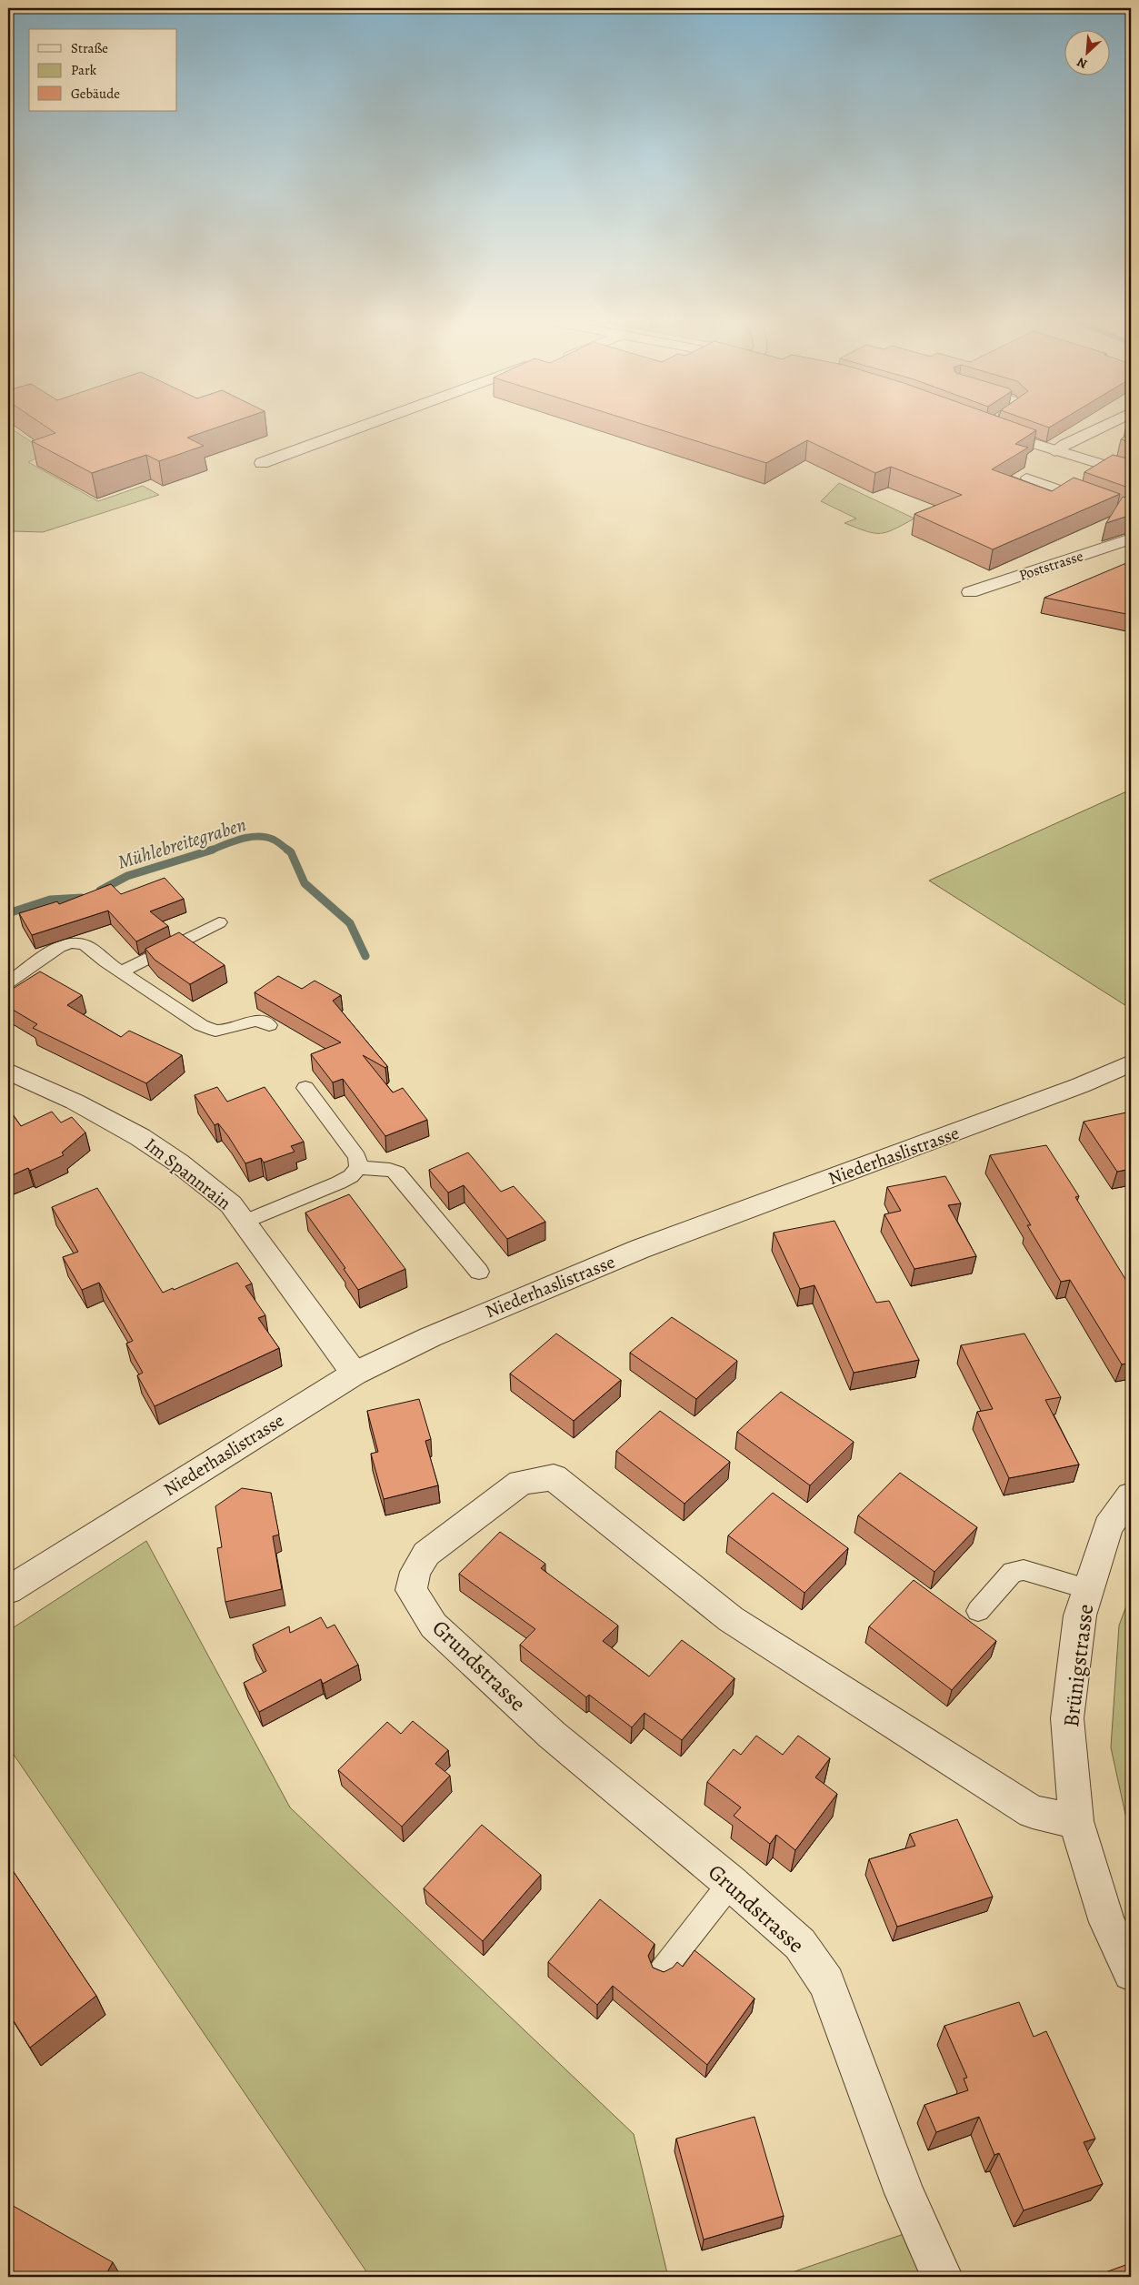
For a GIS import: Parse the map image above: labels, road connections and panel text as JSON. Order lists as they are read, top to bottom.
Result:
{
  "streets": {
    "street": [
      "Poststrasse",
      "Niederhaslistrasse",
      "Im Spannrain",
      "Grundstrasse",
      "Brünigstrasse"
    ]
  },
  "crossings": [
    ["Niederhaslistrasse", "Im Spannrain"],
    ["Grundstrasse", "Brünigstrasse"]
  ],
  "water": ["Mühlebreitegraben"],
  "legend": ["Straße", "Park", "Gebäude"],
  "north": "bottom left"
}
